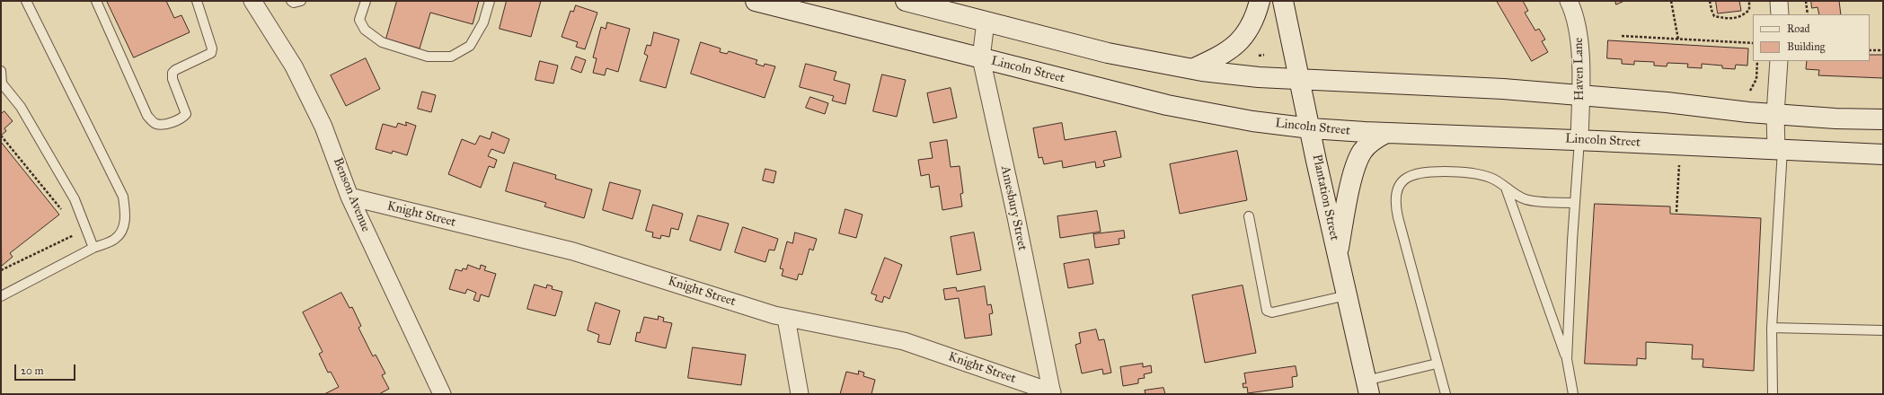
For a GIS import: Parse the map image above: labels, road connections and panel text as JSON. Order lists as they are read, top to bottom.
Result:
{
  "streets": {
    "main road": ["Lincoln Street", "Plantation Street"],
    "street": [
      "Haven Lane",
      "Benson Avenue",
      "Amesbury Street",
      "Knight Street"
    ]
  },
  "crossings": [
    ["Haven Lane", "Lincoln Street"],
    ["Lincoln Street", "Plantation Street"],
    ["Lincoln Street", "Amesbury Street"],
    ["Benson Avenue", "Knight Street"],
    ["Amesbury Street", "Knight Street"]
  ],
  "legend": ["Road", "Building"],
  "scale_bar": "20 m"
}
